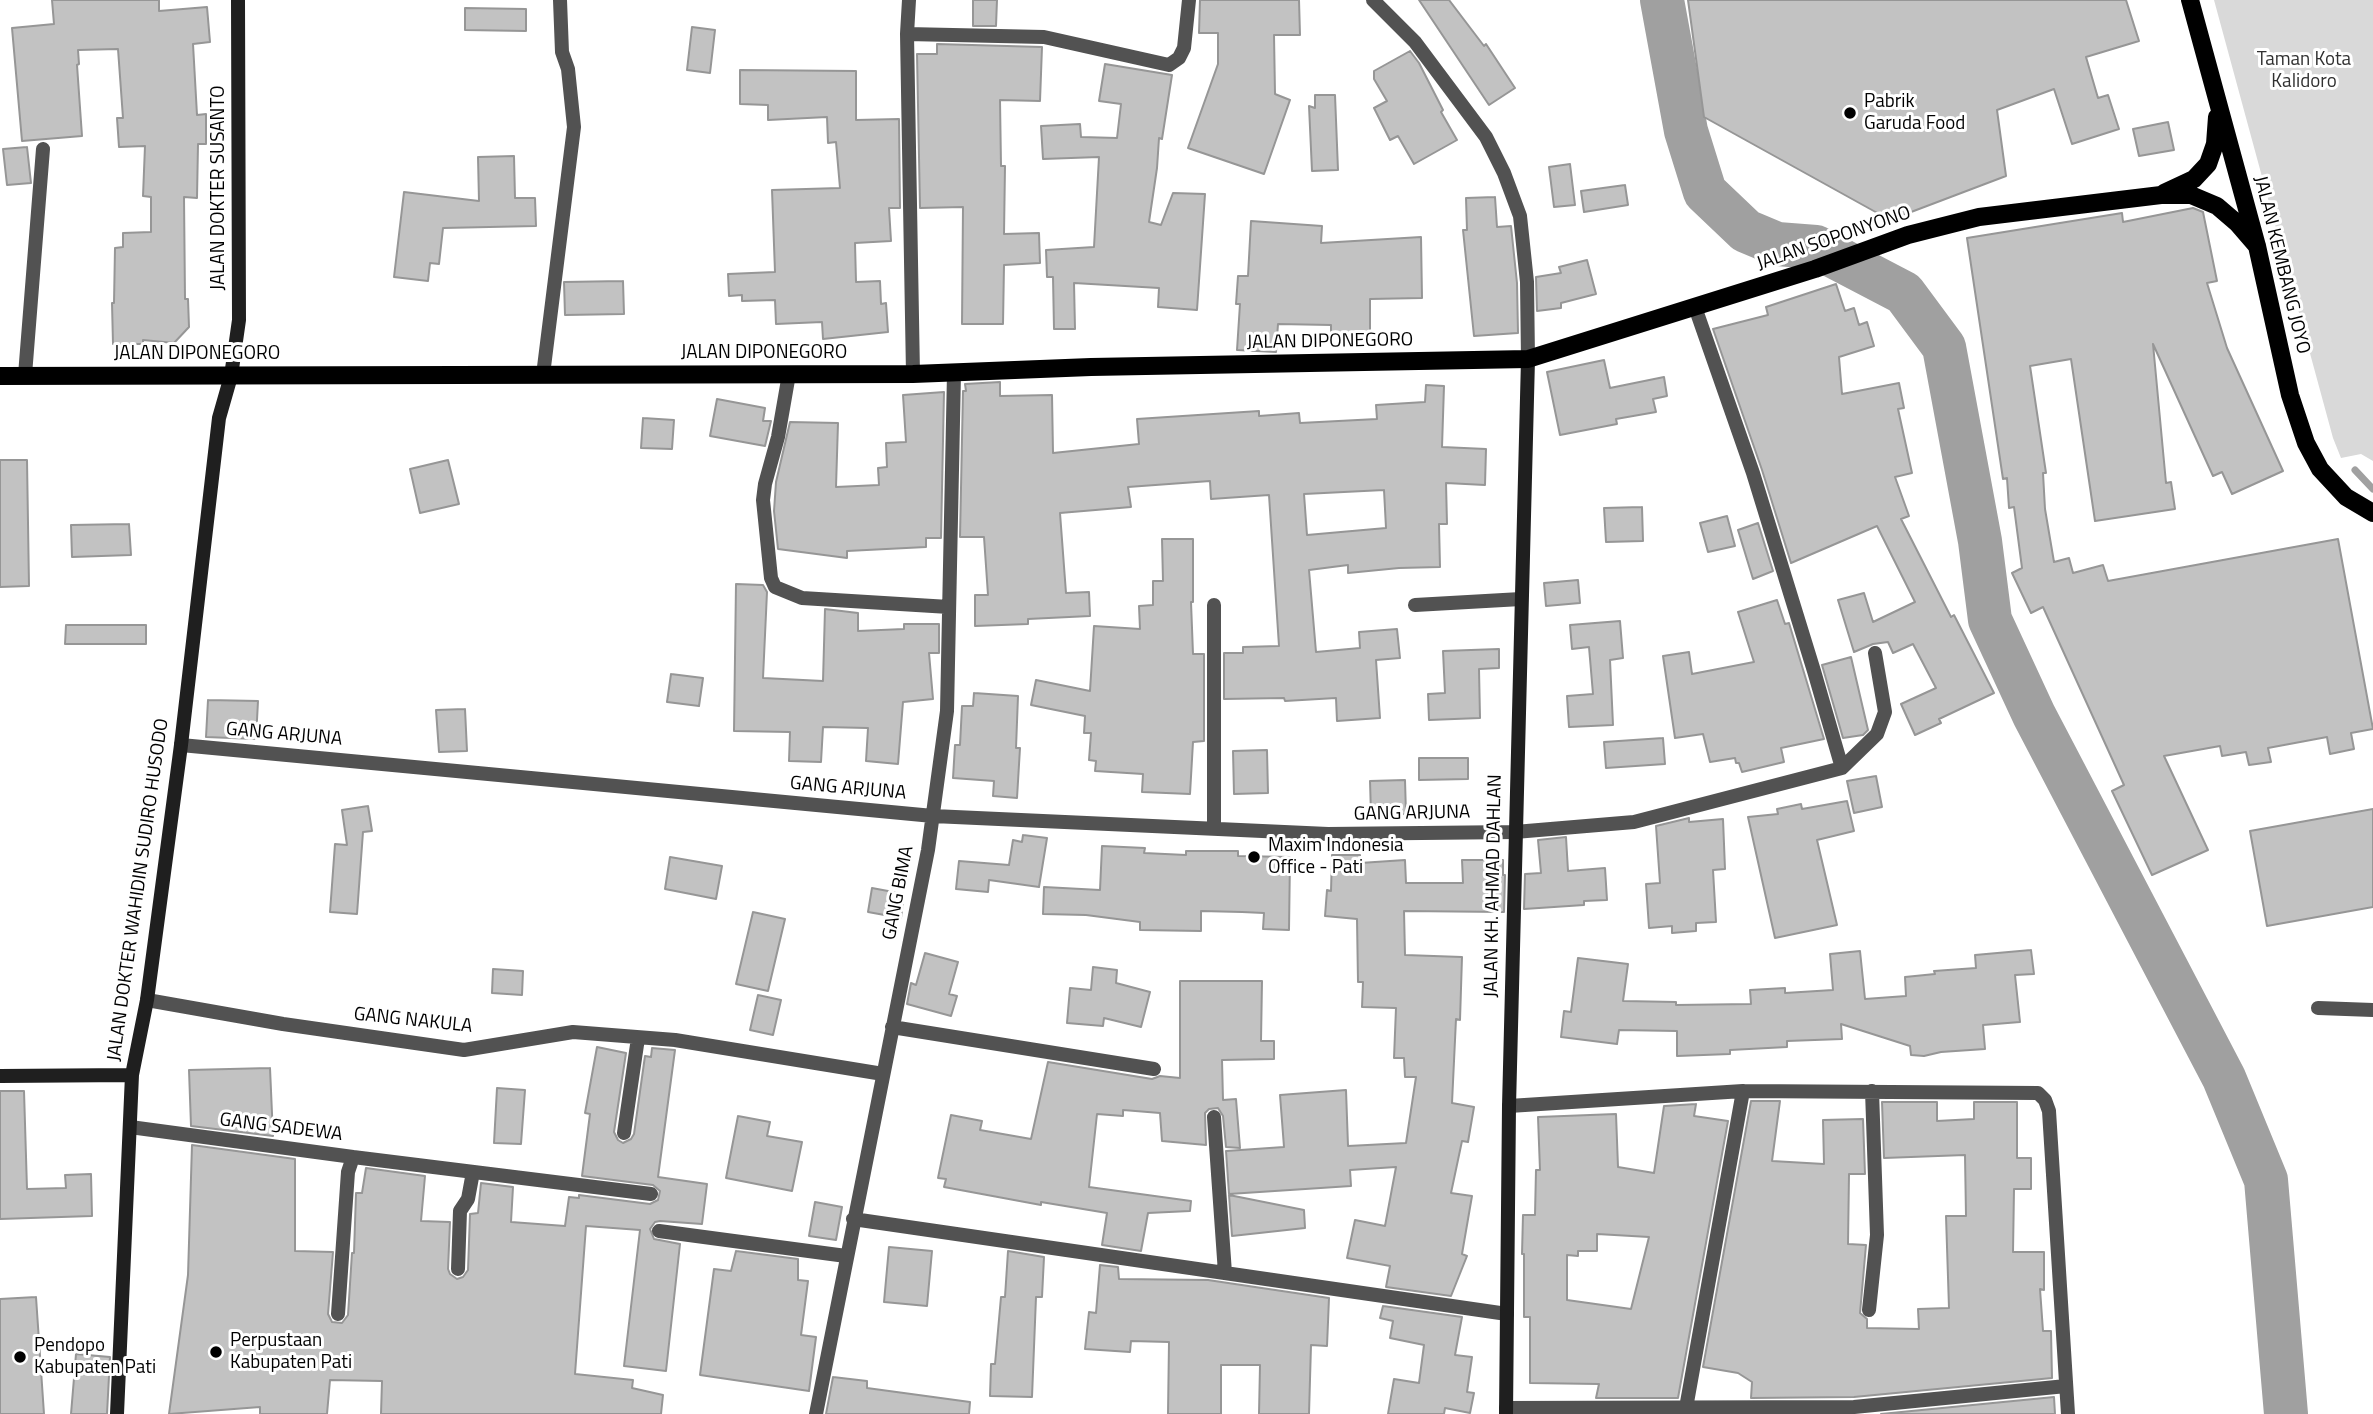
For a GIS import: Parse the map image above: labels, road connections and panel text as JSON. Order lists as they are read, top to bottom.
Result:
{
  "streets": {
    "main road": [
      "JALAN DOKTER SUSANTO",
      "JALAN SOPONYONO",
      "JALAN KEMBANG JOYO",
      "JALAN DIPONEGORO",
      "JALAN KH. AHMAD DAHLAN",
      "JALAN DOKTER WAHIDIN SUDIRO HUSODO"
    ],
    "street": [
      "GANG ARJUNA",
      "GANG BIMA",
      "GANG NAKULA",
      "GANG SADEWA"
    ]
  },
  "crossings": [
    ["JALAN DOKTER SUSANTO", "JALAN DIPONEGORO"],
    ["JALAN DOKTER SUSANTO", "JALAN DOKTER WAHIDIN SUDIRO HUSODO"],
    ["JALAN SOPONYONO", "JALAN DIPONEGORO"],
    ["JALAN SOPONYONO", "JALAN KH. AHMAD DAHLAN"],
    ["JALAN DIPONEGORO", "JALAN KH. AHMAD DAHLAN"],
    ["JALAN DIPONEGORO", "JALAN DOKTER WAHIDIN SUDIRO HUSODO"],
    ["JALAN DIPONEGORO", "GANG BIMA"],
    ["GANG ARJUNA", "JALAN KH. AHMAD DAHLAN"],
    ["GANG ARJUNA", "JALAN DOKTER WAHIDIN SUDIRO HUSODO"],
    ["GANG ARJUNA", "GANG BIMA"],
    ["JALAN DOKTER WAHIDIN SUDIRO HUSODO", "GANG NAKULA"],
    ["JALAN DOKTER WAHIDIN SUDIRO HUSODO", "GANG SADEWA"],
    ["GANG BIMA", "GANG NAKULA"]
  ],
  "parks": ["Taman Kota Kalidoro"],
  "places": [
    "Pabrik Garuda Food",
    "Maxim Indonesia Office - Pati",
    "Perpustaan Kabupaten Pati",
    "Pendopo Kabupaten Pati"
  ]
}
